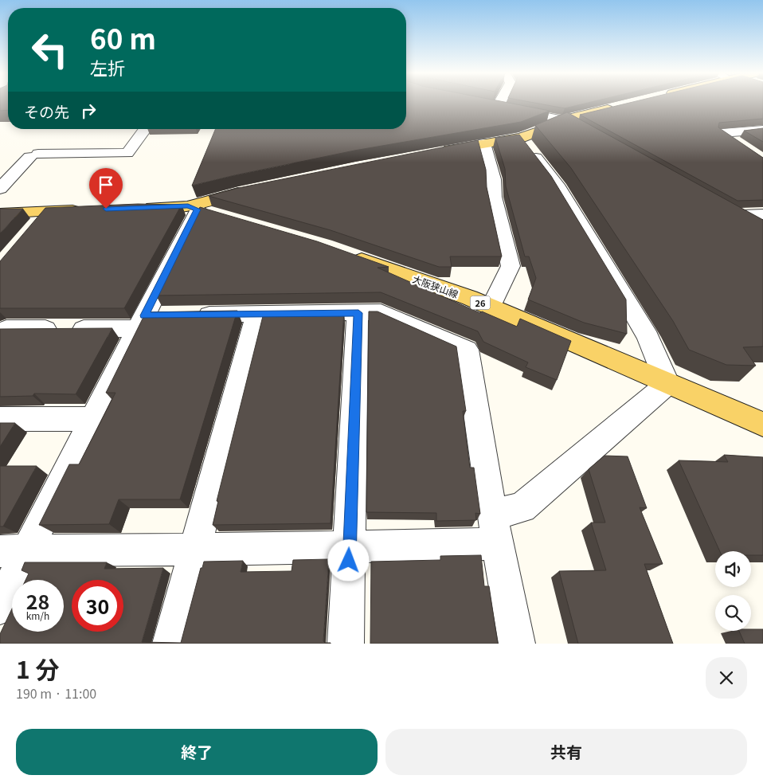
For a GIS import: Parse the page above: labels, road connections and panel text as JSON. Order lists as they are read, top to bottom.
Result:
{
  "streets": {
    "main road": ["大阪狭山線", "26"]
  },
  "page": {
    "turn": ["60 m", "左折"],
    "then": "その先",
    "speed": "28 km/h",
    "limit": "30",
    "heading": ["1 分", "190 m · 11:00"],
    "buttons": ["終了", "共有"]
  }
}
